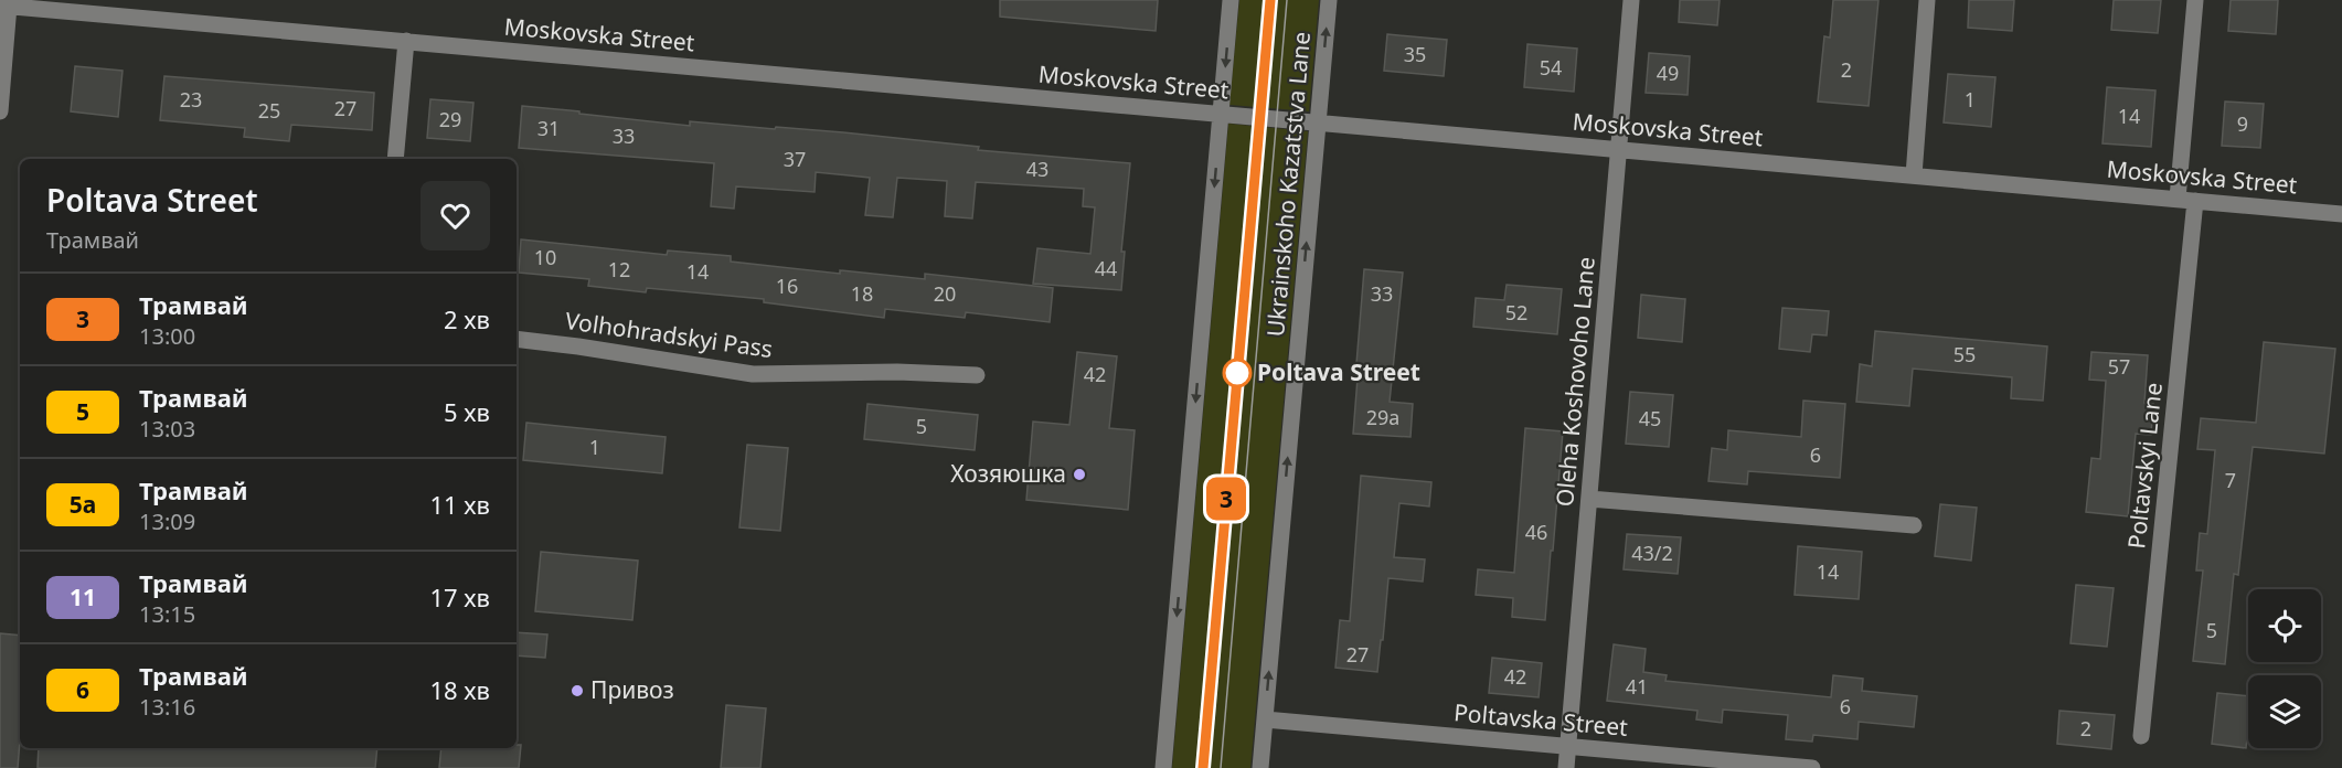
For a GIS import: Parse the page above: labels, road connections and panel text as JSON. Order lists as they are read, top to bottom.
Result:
{
  "streets": {
    "street": [
      "Moskovska Street",
      "Ukrainskoho Kazatstva Lane",
      "Volhohradskyi Pass",
      "Oleha Koshovoho Lane",
      "Poltavskyi Lane",
      "Poltavska Street"
    ]
  },
  "crossings": [
    ["Moskovska Street", "Ukrainskoho Kazatstva Lane"],
    ["Moskovska Street", "Oleha Koshovoho Lane"],
    ["Moskovska Street", "Poltavskyi Lane"],
    ["Ukrainskoho Kazatstva Lane", "Poltavska Street"],
    ["Oleha Koshovoho Lane", "Poltavska Street"]
  ],
  "places": ["Poltava Street", "Хозяюшка", "Привоз"],
  "lines": ["tram line 3"],
  "house_numbers": [
    "35",
    "54",
    "2",
    "49",
    "23",
    "1",
    "27",
    "25",
    "14",
    "29",
    "9",
    "31",
    "33",
    "37",
    "43",
    "10",
    "44",
    "12",
    "14",
    "16",
    "18",
    "20",
    "33",
    "52",
    "55",
    "57",
    "42",
    "29а",
    "45",
    "5",
    "1",
    "6",
    "7",
    "46",
    "43/2",
    "14",
    "5",
    "27",
    "42",
    "41",
    "6",
    "2"
  ],
  "page": {
    "on_map": "3",
    "heading": ["Poltava Street", "Трамвай"],
    "list": [
      {
        "mark": "3",
        "name": "Трамвай",
        "note": "13:00",
        "value": "2 хв"
      },
      {
        "mark": "5",
        "name": "Трамвай",
        "note": "13:03",
        "value": "5 хв"
      },
      {
        "mark": "5а",
        "name": "Трамвай",
        "note": "13:09",
        "value": "11 хв"
      },
      {
        "mark": "11",
        "name": "Трамвай",
        "note": "13:15",
        "value": "17 хв"
      },
      {
        "mark": "6",
        "name": "Трамвай",
        "note": "13:16",
        "value": "18 хв"
      }
    ]
  }
}
